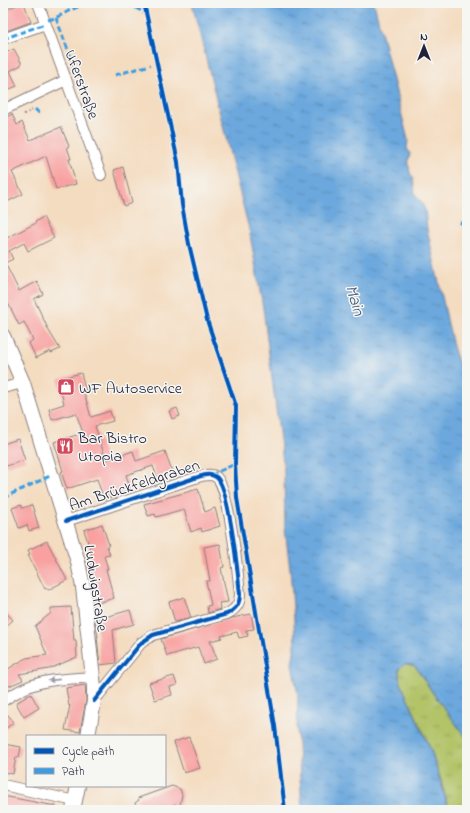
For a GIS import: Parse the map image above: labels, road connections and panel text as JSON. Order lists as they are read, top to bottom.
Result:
{
  "streets": {
    "main road": ["Ludwigstraße"],
    "street": ["Uferstraße", "Am Brückfeldgraben"]
  },
  "crossings": [
    ["Am Brückfeldgraben", "Ludwigstraße"]
  ],
  "water": ["Main"],
  "places": {
    "shop": ["WF Autoservice"],
    "restaurant": ["Bar Bistro Utopia"]
  },
  "legend": ["Cycle path", "Path"],
  "north": "top"
}
